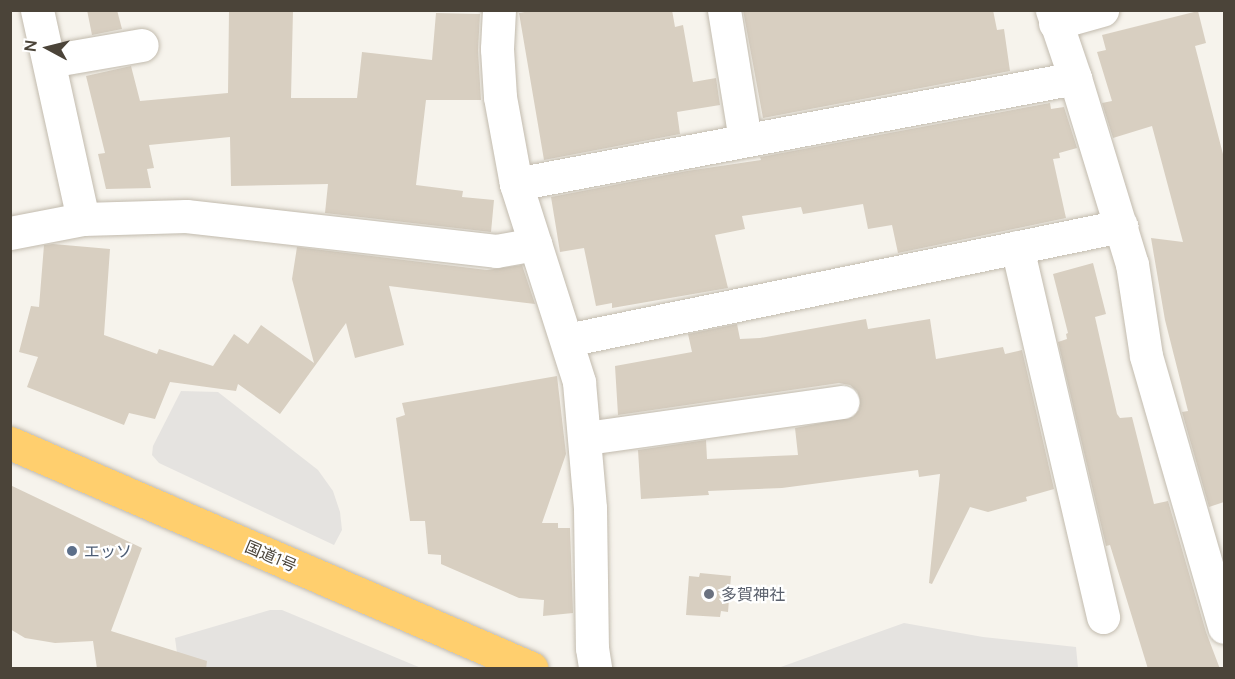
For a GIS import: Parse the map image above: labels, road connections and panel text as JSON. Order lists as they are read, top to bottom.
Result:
{
  "streets": {
    "highway": ["国道1号"]
  },
  "places": ["エッソ", "多賀神社"],
  "north": "left"
}
